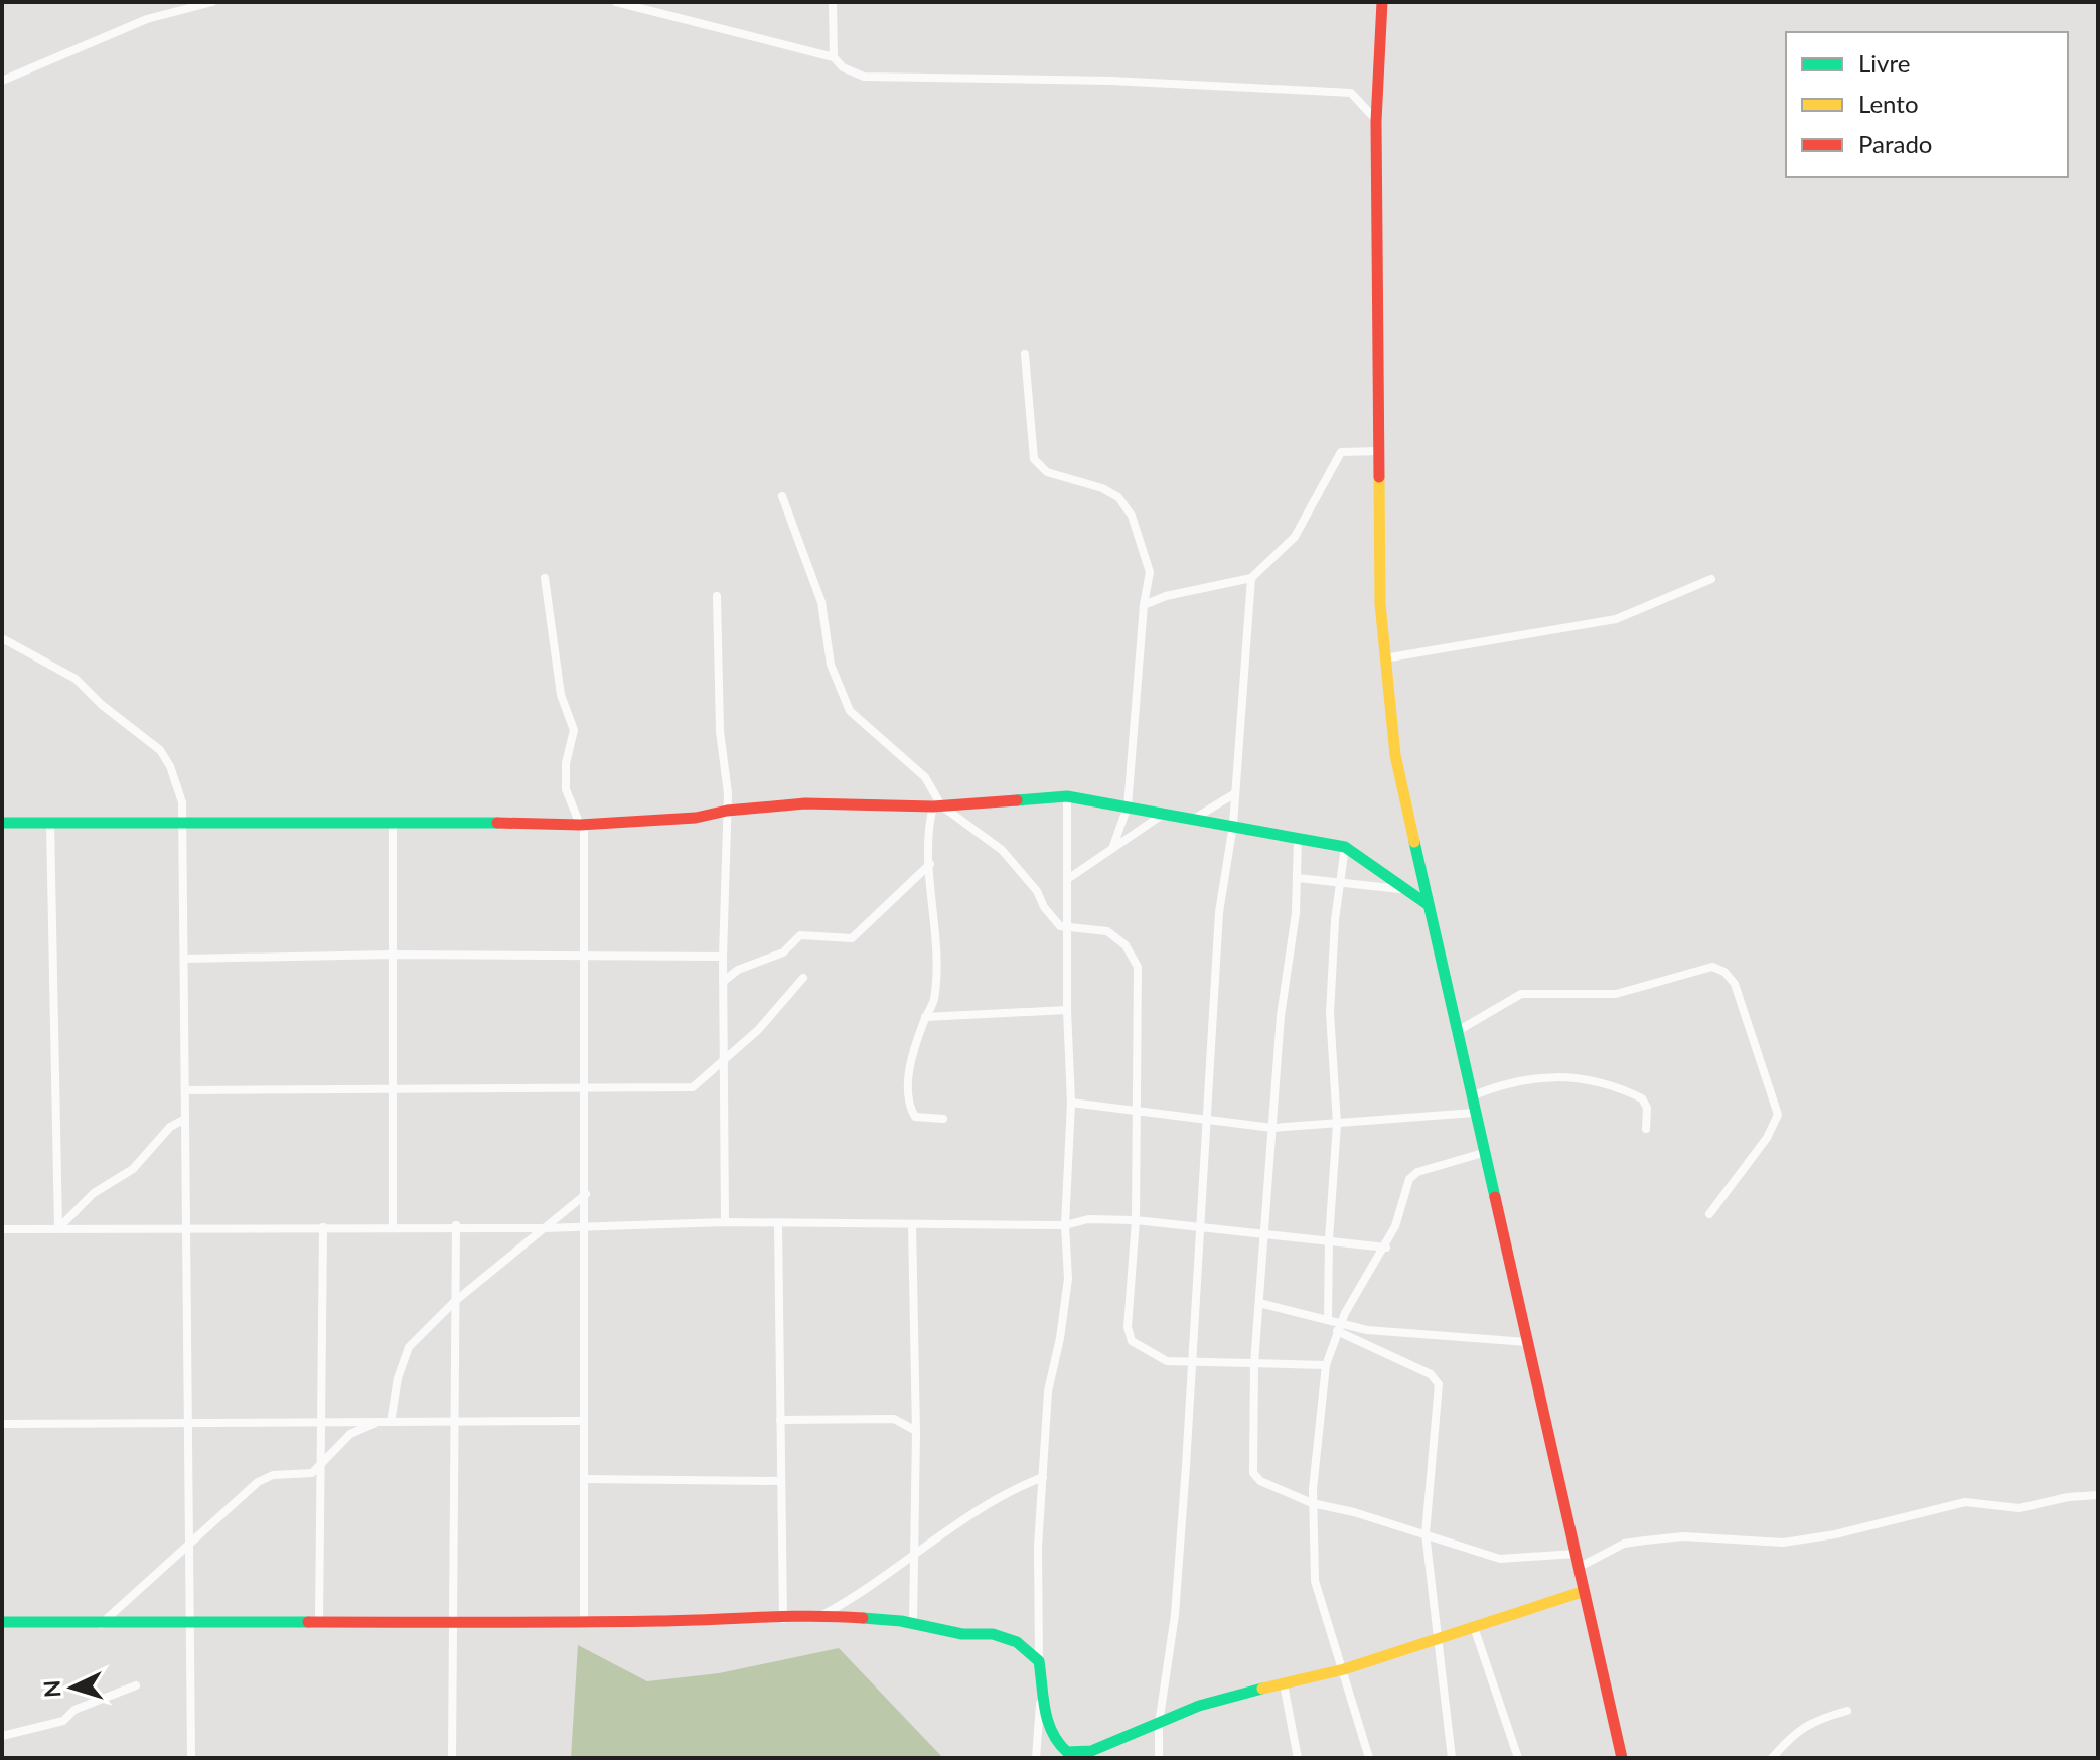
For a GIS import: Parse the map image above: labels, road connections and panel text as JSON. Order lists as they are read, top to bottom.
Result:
{
  "legend": ["Livre", "Lento", "Parado"],
  "north": "left"
}
